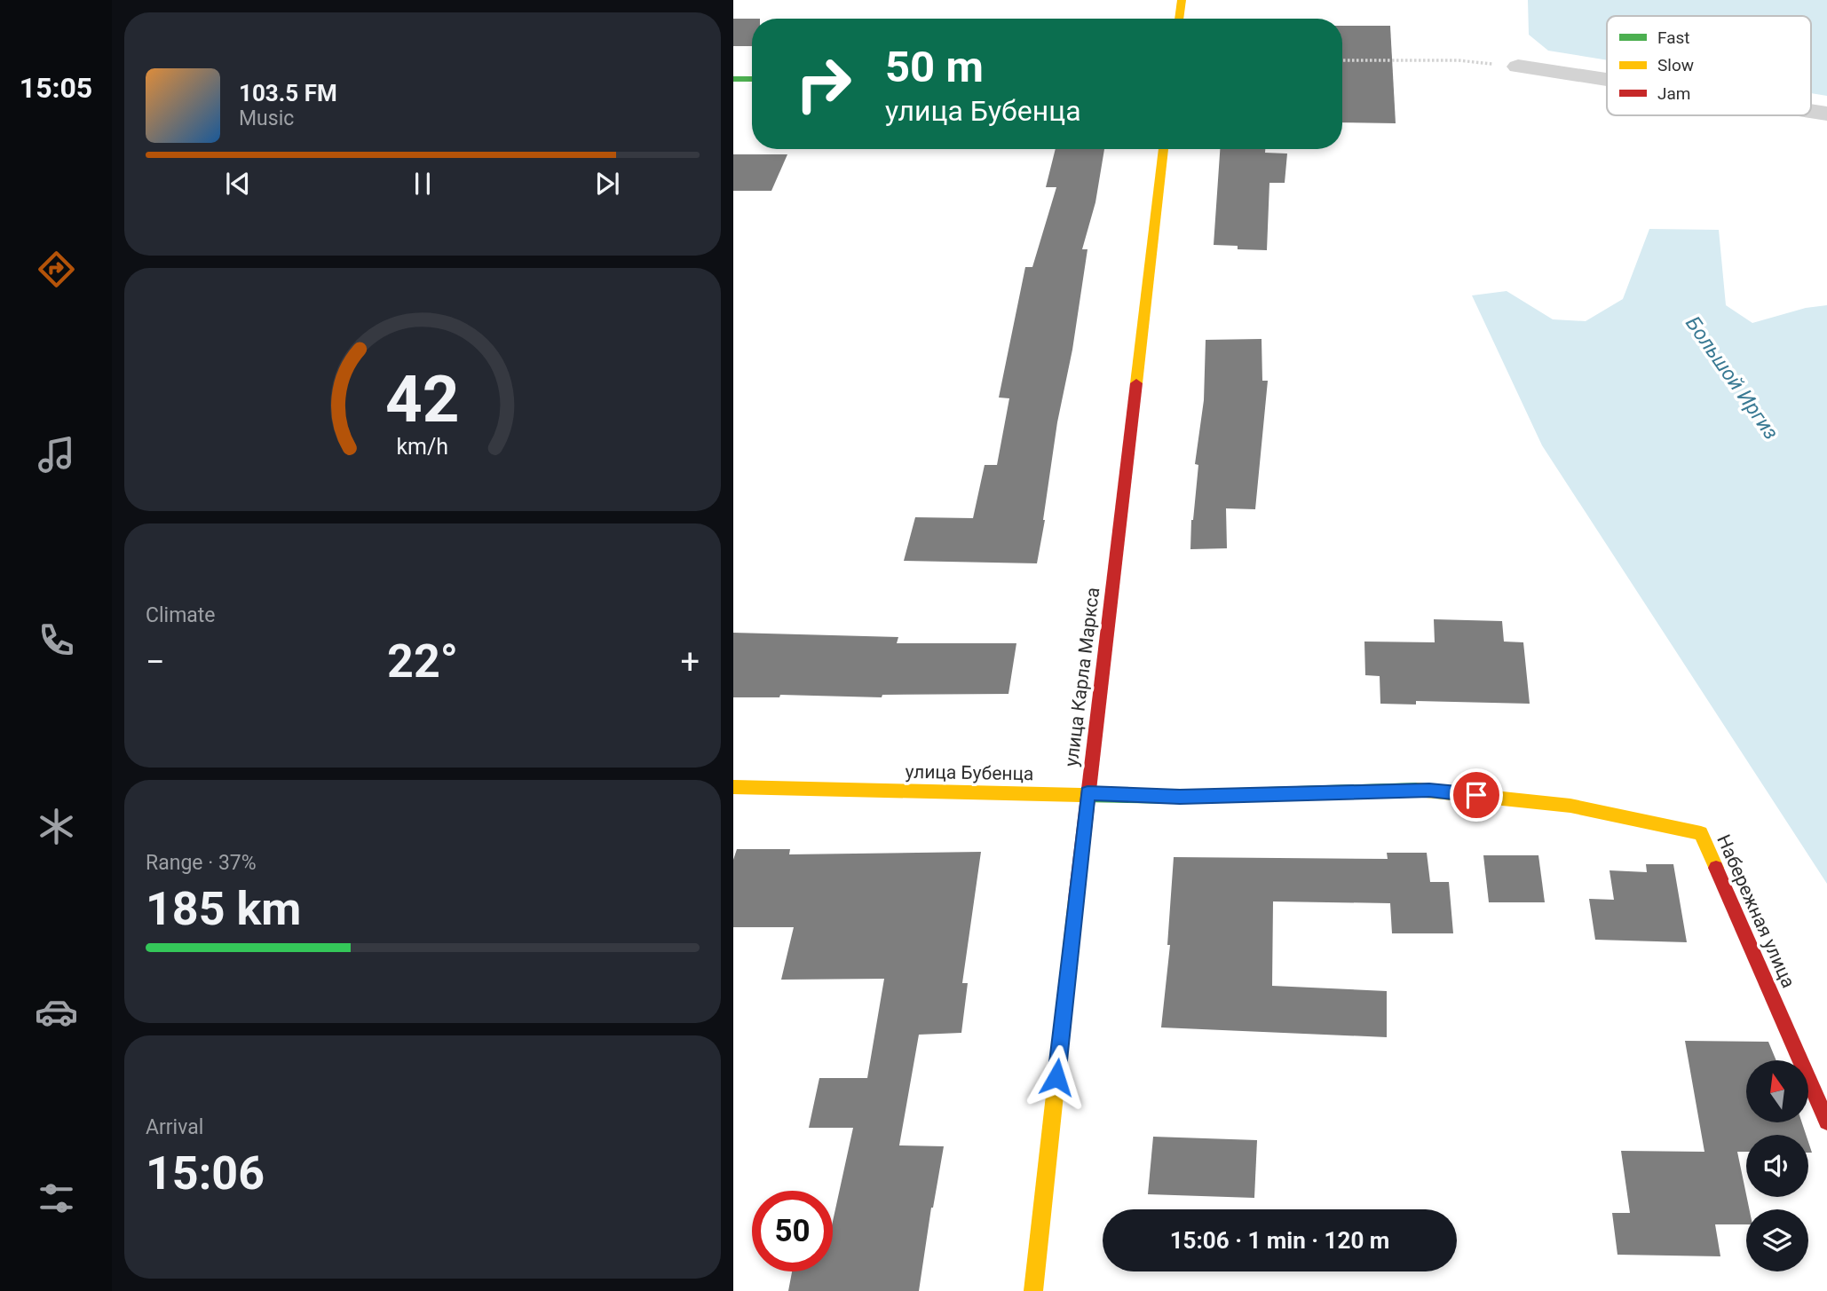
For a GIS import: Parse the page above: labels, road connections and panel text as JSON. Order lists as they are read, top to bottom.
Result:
{
  "streets": {
    "main road": ["улица Карла Маркса", "улица Бубенца", "Набережная улица"]
  },
  "crossings": [
    ["улица Карла Маркса", "улица Бубенца"],
    ["улица Бубенца", "Набережная улица"]
  ],
  "water": ["Большой Иргиз"],
  "legend": ["Fast", "Slow", "Jam"],
  "north": "top",
  "page": {
    "tabs": "15:05",
    "turn": ["50 m", "улица Бубенца"],
    "song": ["103.5 FM", "Music"],
    "tile": [
      "Climate",
      ["Range · 37%", "185 km"],
      ["Arrival", "15:06"]
    ],
    "heat": ["−", "22°", "+"],
    "limit": "50",
    "trip": "15:06 · 1 min · 120 m",
    "gauge": ["42", "km/h"]
  }
}
